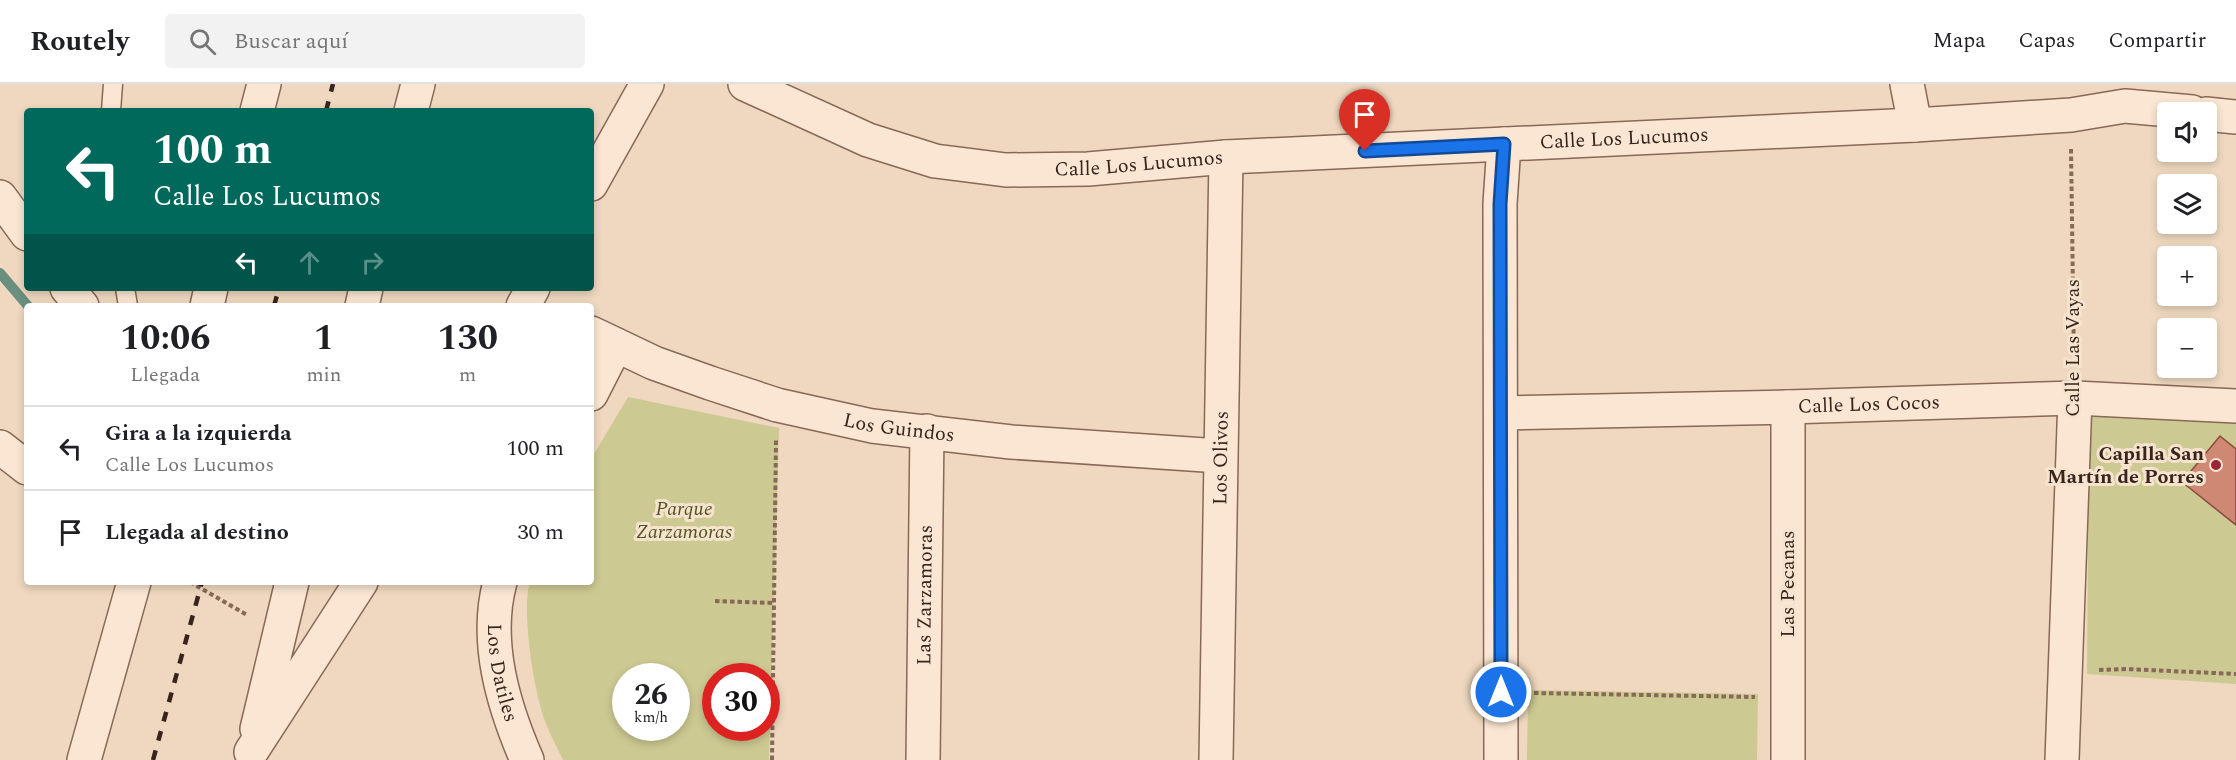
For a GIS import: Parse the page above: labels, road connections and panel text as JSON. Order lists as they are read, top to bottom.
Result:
{
  "streets": {
    "street": [
      "Calle Los Lucumos",
      "Calle Las Vayas",
      "Calle Los Cocos",
      "Los Guindos",
      "Los Olivos",
      "Las Pecanas",
      "Las Zarzamoras",
      "Los Datiles"
    ]
  },
  "crossings": [
    ["Calle Los Lucumos", "Calle Las Vayas"],
    ["Calle Los Lucumos", "Los Olivos"],
    ["Calle Las Vayas", "Calle Los Cocos"],
    ["Calle Los Cocos", "Las Pecanas"],
    ["Los Guindos", "Los Olivos"],
    ["Los Guindos", "Las Zarzamoras"]
  ],
  "parks": ["Parque Zarzamoras"],
  "places": ["Capilla San Martín de Porres"],
  "page": {
    "header": "Routely",
    "search": "Buscar aquí",
    "nav": ["Mapa", "Capas", "Compartir"],
    "map_buttons": ["+", "−"],
    "turn": ["100 m", "Calle Los Lucumos"],
    "eta": [
      "10:06",
      "Llegada",
      "1",
      "min",
      "130",
      "m"
    ],
    "list": [
      {
        "name": "Gira a la izquierda",
        "note": "Calle Los Lucumos",
        "value": "100 m"
      },
      {
        "name": "Llegada al destino",
        "value": "30 m"
      }
    ],
    "speed": "26 km/h",
    "limit": "30"
  }
}
